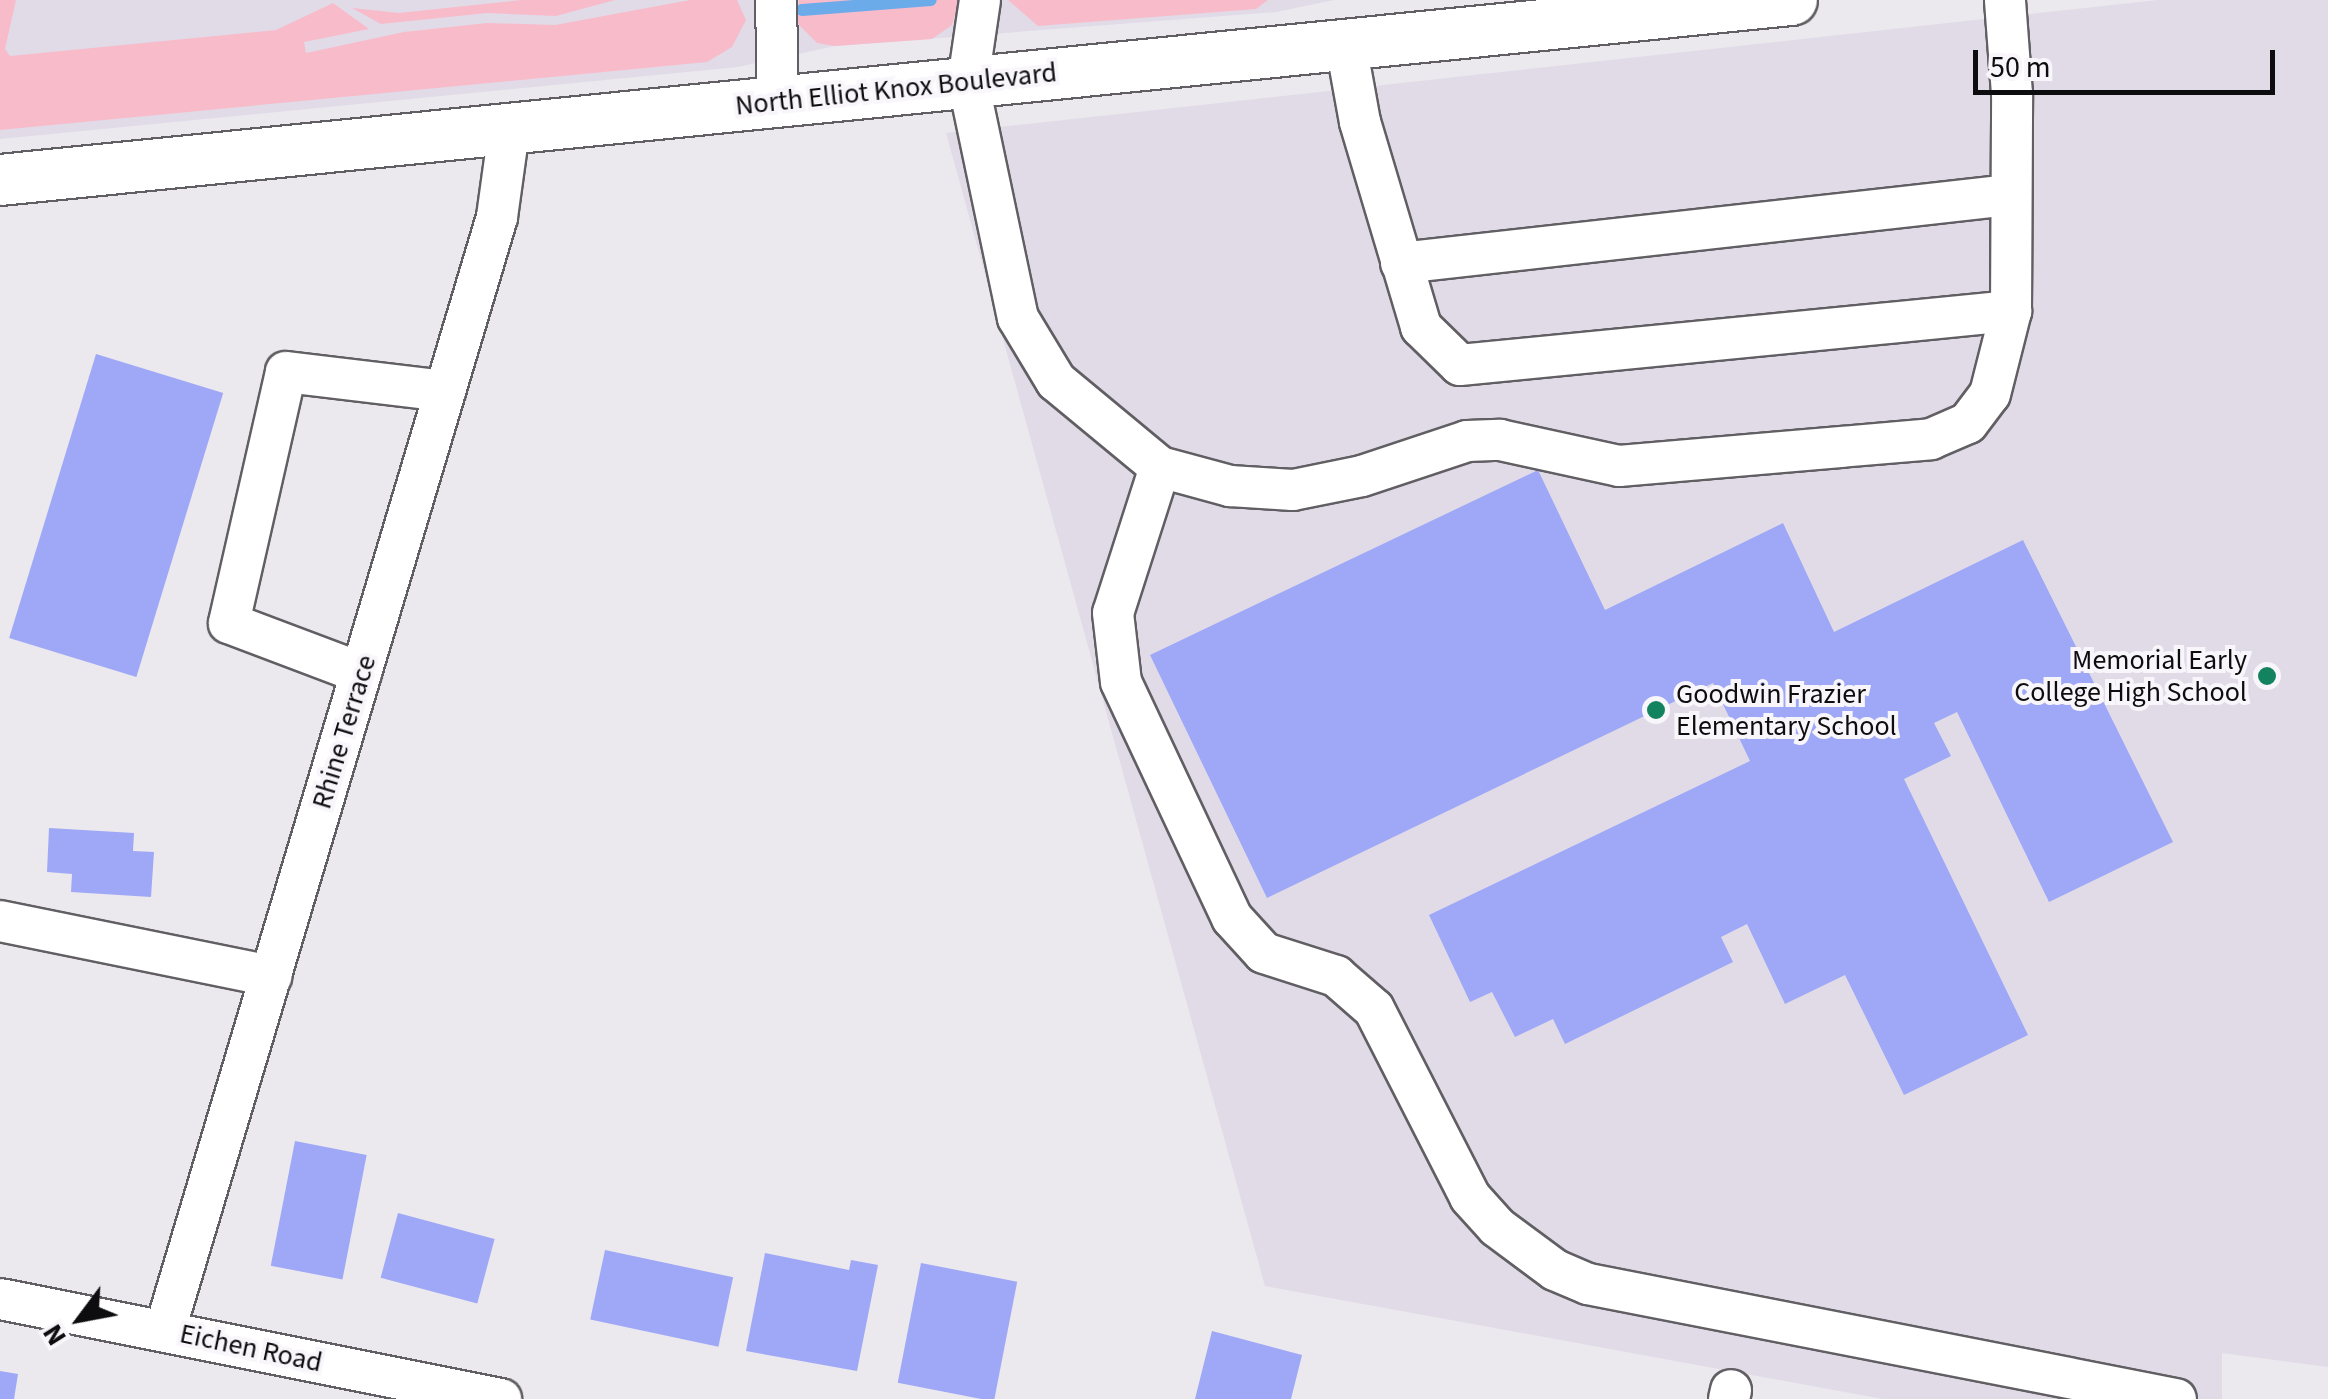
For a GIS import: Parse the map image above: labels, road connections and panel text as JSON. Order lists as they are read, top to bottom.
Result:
{
  "streets": {
    "main road": ["North Elliot Knox Boulevard"],
    "street": ["Rhine Terrace", "Eichen Road"]
  },
  "crossings": [
    ["North Elliot Knox Boulevard", "Rhine Terrace"],
    ["Rhine Terrace", "Eichen Road"]
  ],
  "places": ["Memorial Early College High School", "Goodwin Frazier Elementary School"],
  "scale_bar": "50 m",
  "north": "bottom left"
}
